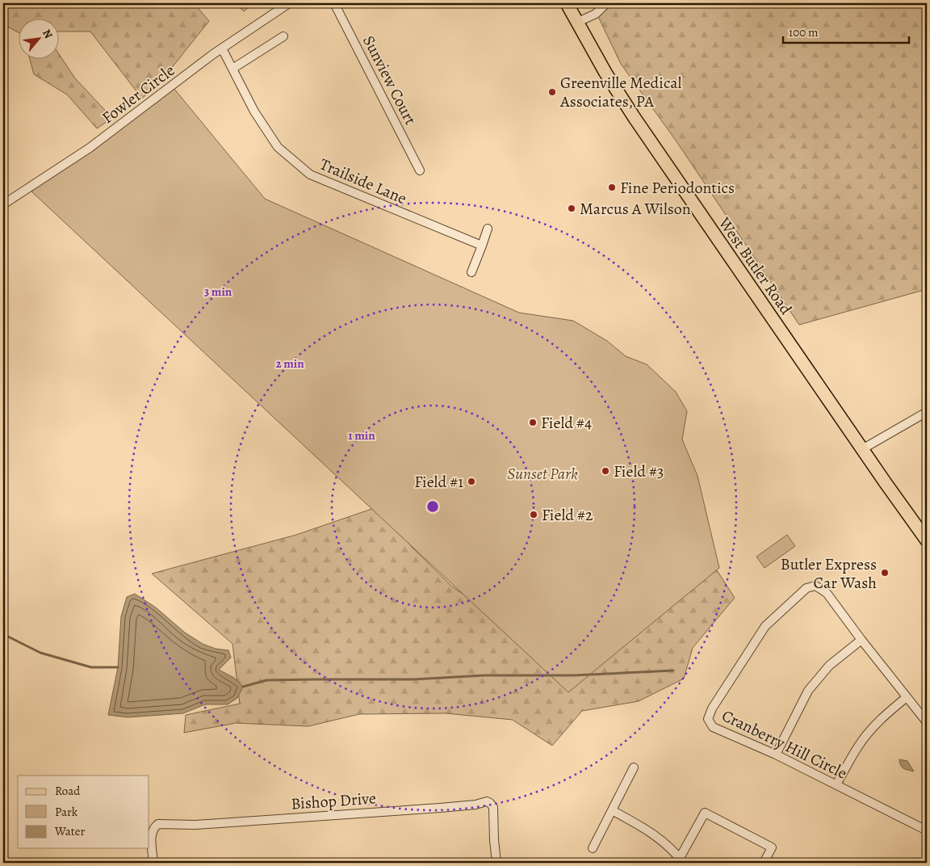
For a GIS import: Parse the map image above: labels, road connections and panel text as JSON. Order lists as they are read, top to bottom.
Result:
{
  "streets": {
    "main road": ["West Butler Road"],
    "street": [
      "Sunview Court",
      "Fowler Circle",
      "Trailside Lane",
      "Cranberry Hill Circle",
      "Bishop Drive"
    ]
  },
  "crossings": [
    ["Fowler Circle", "Trailside Lane"]
  ],
  "parks": ["Sunset Park"],
  "places": [
    "Greenville Medical Associates, PA",
    "Fine Periodontics",
    "Marcus A Wilson",
    "Field #4",
    "Field #3",
    "Field #1",
    "Field #2",
    "Butler Express Car Wash"
  ],
  "legend": ["Road", "Park", "Water"],
  "scale_bar": "100 m",
  "north": "top right",
  "rings": ["3 min", "2 min", "1 min"]
}
